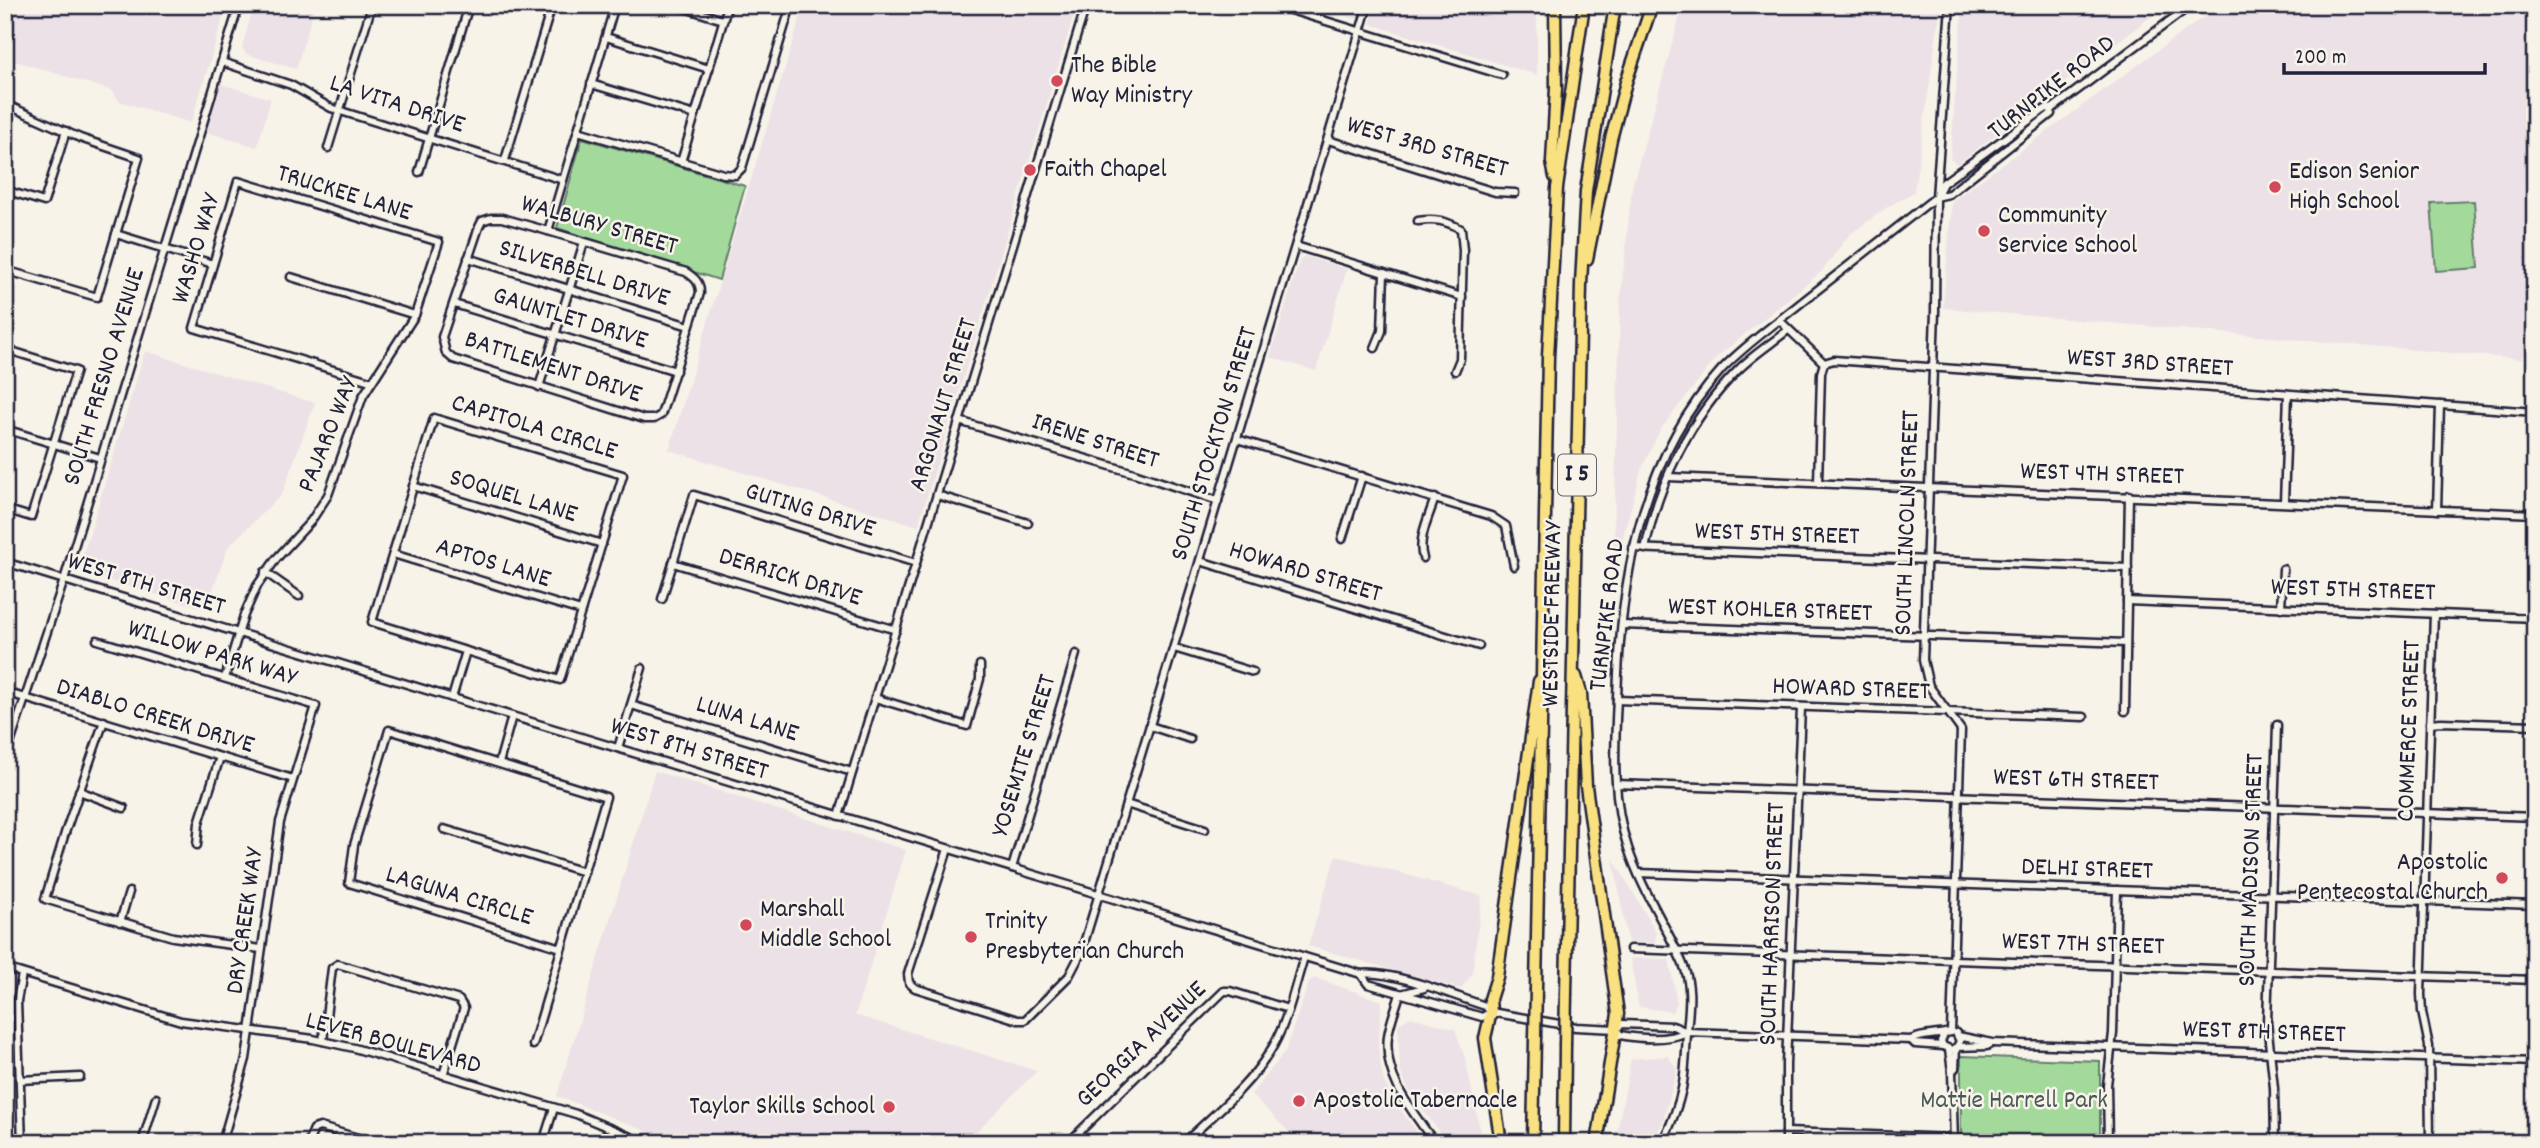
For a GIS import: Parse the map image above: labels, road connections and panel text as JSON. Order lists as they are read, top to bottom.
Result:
{
  "streets": {
    "highway": ["I 5", "WESTSIDE FREEWAY"],
    "street": [
      "TURNPIKE ROAD",
      "LA VITA DRIVE",
      "WEST 3RD STREET",
      "TRUCKEE LANE",
      "WALBURY STREET",
      "WASHO WAY",
      "SILVERBELL DRIVE",
      "GAUNTLET DRIVE",
      "BATTLEMENT DRIVE",
      "SOUTH FRESNO AVENUE",
      "ARGONAUT STREET",
      "CAPITOLA CIRCLE",
      "PAJARO WAY",
      "IRENE STREET",
      "SOUTH STOCKTON STREET",
      "WEST 4TH STREET",
      "SOQUEL LANE",
      "GUTING DRIVE",
      "SOUTH LINCOLN STREET",
      "WEST 5TH STREET",
      "APTOS LANE",
      "HOWARD STREET",
      "DERRICK DRIVE",
      "WEST 8TH STREET",
      "WEST KOHLER STREET",
      "WILLOW PARK WAY",
      "DIABLO CREEK DRIVE",
      "LUNA LANE",
      "COMMERCE STREET",
      "YOSEMITE STREET",
      "WEST 6TH STREET",
      "DELHI STREET",
      "SOUTH MADISON STREET",
      "LAGUNA CIRCLE",
      "DRY CREEK WAY",
      "SOUTH HARRISON STREET",
      "WEST 7TH STREET",
      "LEVER BOULEVARD",
      "GEORGIA AVENUE"
    ]
  },
  "crossings": [
    ["TURNPIKE ROAD", "SOUTH LINCOLN STREET"],
    ["TURNPIKE ROAD", "WEST 5TH STREET"],
    ["TURNPIKE ROAD", "HOWARD STREET"],
    ["TURNPIKE ROAD", "WEST 8TH STREET"],
    ["TURNPIKE ROAD", "WEST KOHLER STREET"],
    ["TURNPIKE ROAD", "WEST 6TH STREET"],
    ["TURNPIKE ROAD", "DELHI STREET"],
    ["TURNPIKE ROAD", "WEST 7TH STREET"],
    ["LA VITA DRIVE", "SOUTH FRESNO AVENUE"],
    ["WEST 3RD STREET", "SOUTH STOCKTON STREET"],
    ["WEST 3RD STREET", "SOUTH LINCOLN STREET"],
    ["TRUCKEE LANE", "WASHO WAY"],
    ["TRUCKEE LANE", "PAJARO WAY"],
    ["WALBURY STREET", "SILVERBELL DRIVE"],
    ["WASHO WAY", "PAJARO WAY"],
    ["GAUNTLET DRIVE", "BATTLEMENT DRIVE"],
    ["SOUTH FRESNO AVENUE", "WEST 8TH STREET"],
    ["SOUTH FRESNO AVENUE", "DIABLO CREEK DRIVE"],
    ["ARGONAUT STREET", "IRENE STREET"],
    ["ARGONAUT STREET", "GUTING DRIVE"],
    ["ARGONAUT STREET", "DERRICK DRIVE"],
    ["ARGONAUT STREET", "WEST 8TH STREET"],
    ["ARGONAUT STREET", "LUNA LANE"],
    ["CAPITOLA CIRCLE", "SOQUEL LANE"],
    ["CAPITOLA CIRCLE", "APTOS LANE"],
    ["PAJARO WAY", "WEST 8TH STREET"],
    ["PAJARO WAY", "WILLOW PARK WAY"],
    ["IRENE STREET", "SOUTH STOCKTON STREET"],
    ["SOUTH STOCKTON STREET", "HOWARD STREET"],
    ["SOUTH STOCKTON STREET", "WEST 8TH STREET"],
    ["WEST 4TH STREET", "SOUTH LINCOLN STREET"],
    ["GUTING DRIVE", "DERRICK DRIVE"],
    ["SOUTH LINCOLN STREET", "WEST 5TH STREET"],
    ["SOUTH LINCOLN STREET", "HOWARD STREET"],
    ["SOUTH LINCOLN STREET", "WEST 8TH STREET"],
    ["SOUTH LINCOLN STREET", "WEST KOHLER STREET"],
    ["SOUTH LINCOLN STREET", "WEST 6TH STREET"],
    ["SOUTH LINCOLN STREET", "DELHI STREET"],
    ["SOUTH LINCOLN STREET", "WEST 7TH STREET"],
    ["WEST 5TH STREET", "COMMERCE STREET"],
    ["HOWARD STREET", "SOUTH HARRISON STREET"],
    ["WEST 8TH STREET", "COMMERCE STREET"],
    ["WEST 8TH STREET", "YOSEMITE STREET"],
    ["WEST 8TH STREET", "SOUTH MADISON STREET"],
    ["WEST 8TH STREET", "SOUTH HARRISON STREET"],
    ["WILLOW PARK WAY", "DRY CREEK WAY"],
    ["DIABLO CREEK DRIVE", "DRY CREEK WAY"],
    ["COMMERCE STREET", "WEST 6TH STREET"],
    ["COMMERCE STREET", "DELHI STREET"],
    ["COMMERCE STREET", "WEST 7TH STREET"],
    ["WEST 6TH STREET", "SOUTH MADISON STREET"],
    ["WEST 6TH STREET", "SOUTH HARRISON STREET"],
    ["DELHI STREET", "SOUTH MADISON STREET"],
    ["DELHI STREET", "SOUTH HARRISON STREET"],
    ["SOUTH MADISON STREET", "WEST 7TH STREET"],
    ["DRY CREEK WAY", "LEVER BOULEVARD"],
    ["SOUTH HARRISON STREET", "WEST 7TH STREET"]
  ],
  "parks": ["Mattie Harrell Park"],
  "places": [
    "The Bible Way Ministry",
    "Faith Chapel",
    "Edison Senior High School",
    "Community Service School",
    "Apostolic Pentecostal Church",
    "Marshall Middle School",
    "Trinity Presbyterian Church",
    "Apostolic Tabernacle",
    "Taylor Skills School"
  ],
  "scale_bar": "200 m"
}
